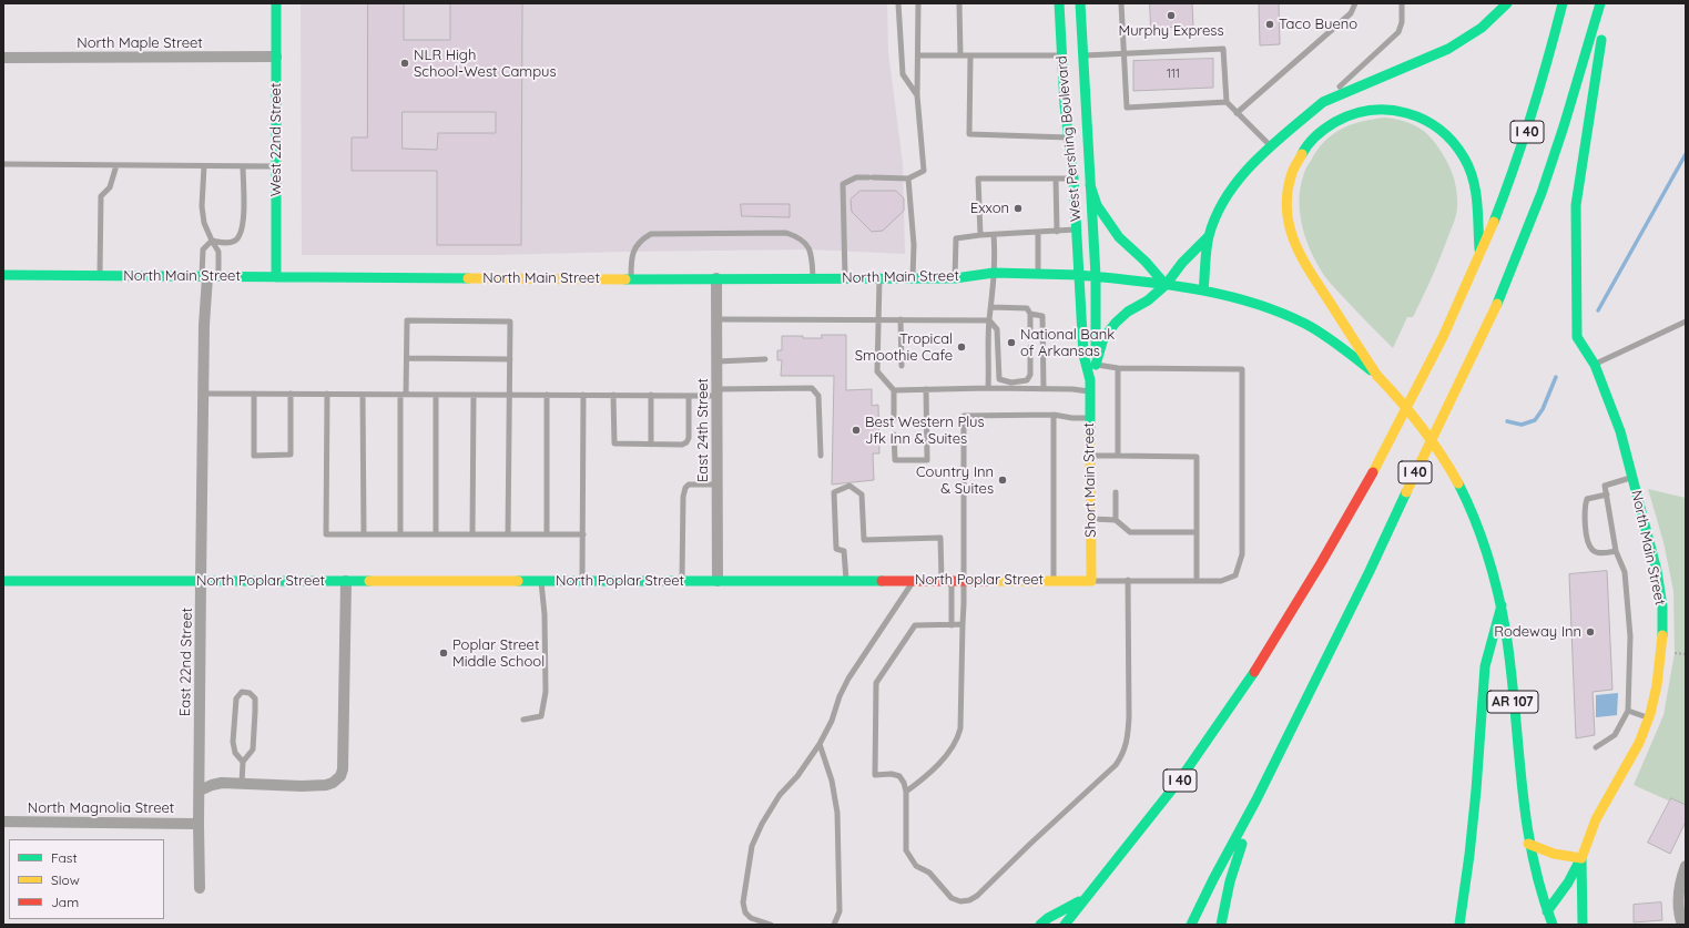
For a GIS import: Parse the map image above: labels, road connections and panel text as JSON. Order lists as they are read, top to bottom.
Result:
{
  "streets": {
    "main road": [
      "I 40",
      "West Pershing Boulevard",
      "West 22nd Street",
      "North Main Street",
      "Short Main Street",
      "North Poplar Street",
      "AR 107"
    ],
    "street": [
      "North Maple Street",
      "East 24th Street",
      "East 22nd Street",
      "North Magnolia Street"
    ]
  },
  "crossings": [
    ["North Maple Street", "West 22nd Street"],
    ["West Pershing Boulevard", "North Main Street"],
    ["West Pershing Boulevard", "Short Main Street"],
    ["West 22nd Street", "North Main Street"],
    ["North Main Street", "East 24th Street"],
    ["North Main Street", "East 22nd Street"],
    ["North Main Street", "AR 107"],
    ["East 24th Street", "North Poplar Street"],
    ["Short Main Street", "North Poplar Street"],
    ["North Poplar Street", "East 22nd Street"],
    ["East 22nd Street", "North Magnolia Street"]
  ],
  "places": [
    "Murphy Express",
    "Taco Bueno",
    "NLR High School-West Campus",
    "Exxon",
    "National Bank of Arkansas",
    "Tropical Smoothie Cafe",
    "Best Western Plus Jfk Inn & Suites",
    "Country Inn & Suites",
    "Rodeway Inn",
    "Poplar Street Middle School"
  ],
  "house_numbers": ["111"],
  "legend": ["Fast", "Slow", "Jam"]
}
